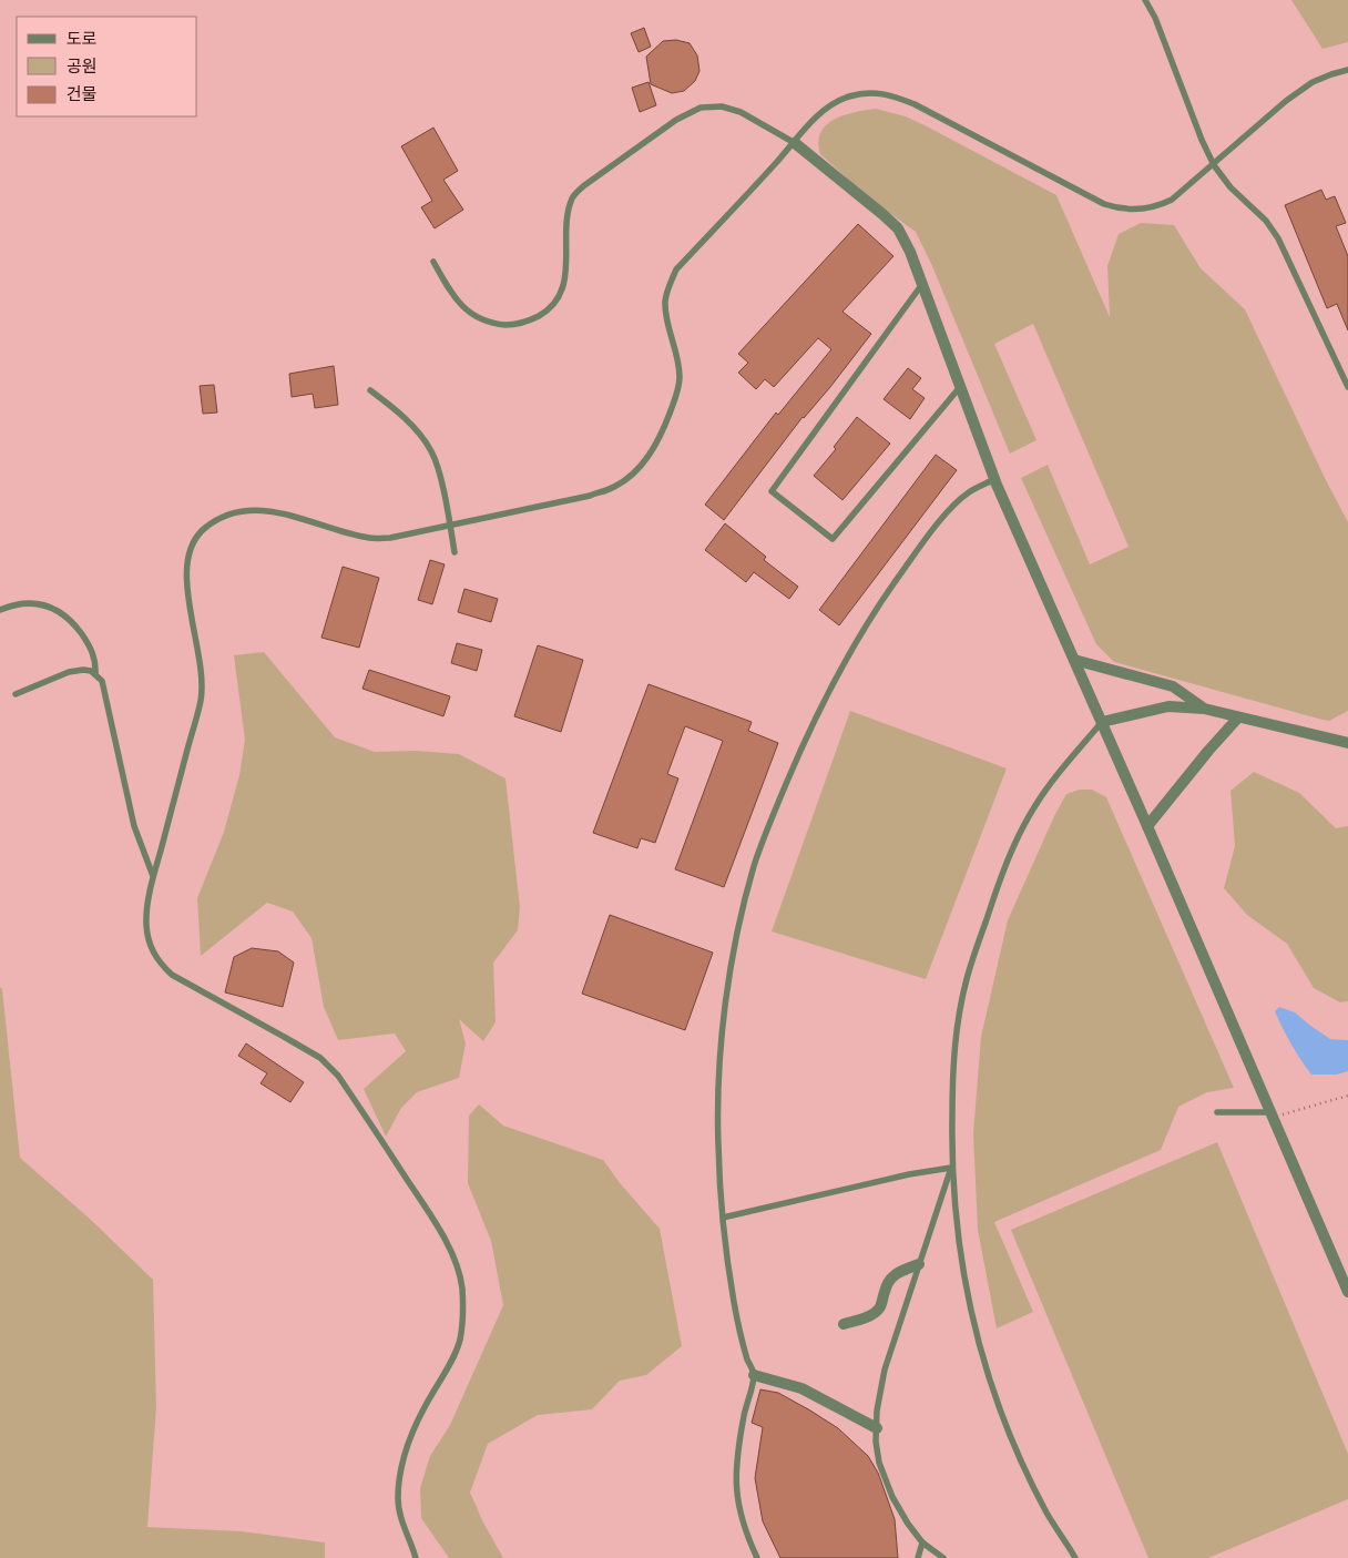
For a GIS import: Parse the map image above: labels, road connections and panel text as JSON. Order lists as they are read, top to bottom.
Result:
{
  "legend": ["도로", "공원", "건물"]
}
